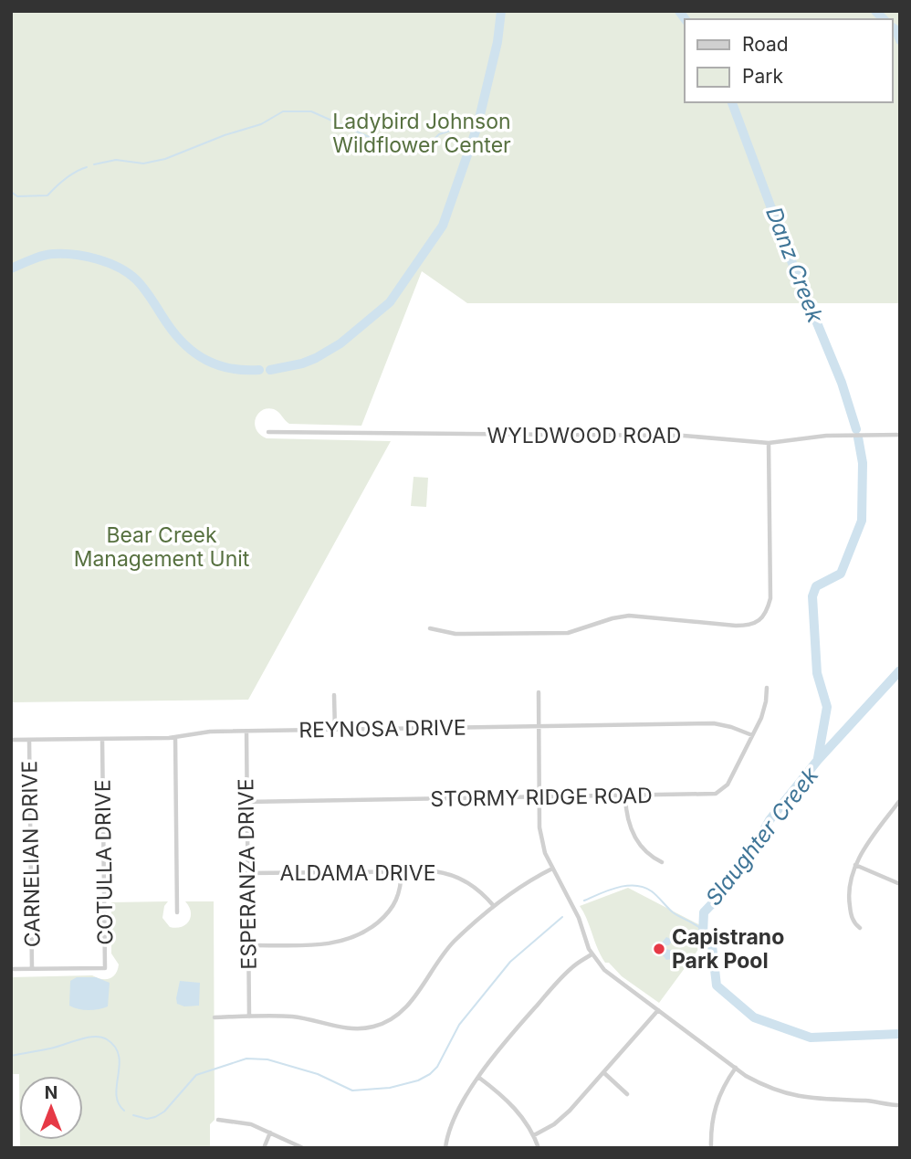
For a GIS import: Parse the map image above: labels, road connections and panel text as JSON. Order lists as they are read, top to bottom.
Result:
{
  "streets": {
    "street": [
      "WYLDWOOD ROAD",
      "REYNOSA DRIVE",
      "STORMY RIDGE ROAD",
      "CARNELIAN DRIVE",
      "COTULLA DRIVE",
      "ALDAMA DRIVE",
      "ESPERANZA DRIVE"
    ]
  },
  "crossings": [
    ["REYNOSA DRIVE", "STORMY RIDGE ROAD"],
    ["REYNOSA DRIVE", "CARNELIAN DRIVE"],
    ["REYNOSA DRIVE", "COTULLA DRIVE"],
    ["REYNOSA DRIVE", "ESPERANZA DRIVE"],
    ["STORMY RIDGE ROAD", "ESPERANZA DRIVE"],
    ["CARNELIAN DRIVE", "COTULLA DRIVE"],
    ["ALDAMA DRIVE", "ESPERANZA DRIVE"]
  ],
  "water": ["Danz Creek", "Slaughter Creek"],
  "parks": ["Ladybird Johnson Wildflower Center", "Bear Creek Management Unit"],
  "places": ["Capistrano Park Pool"],
  "legend": ["Road", "Park"],
  "north": "top"
}
